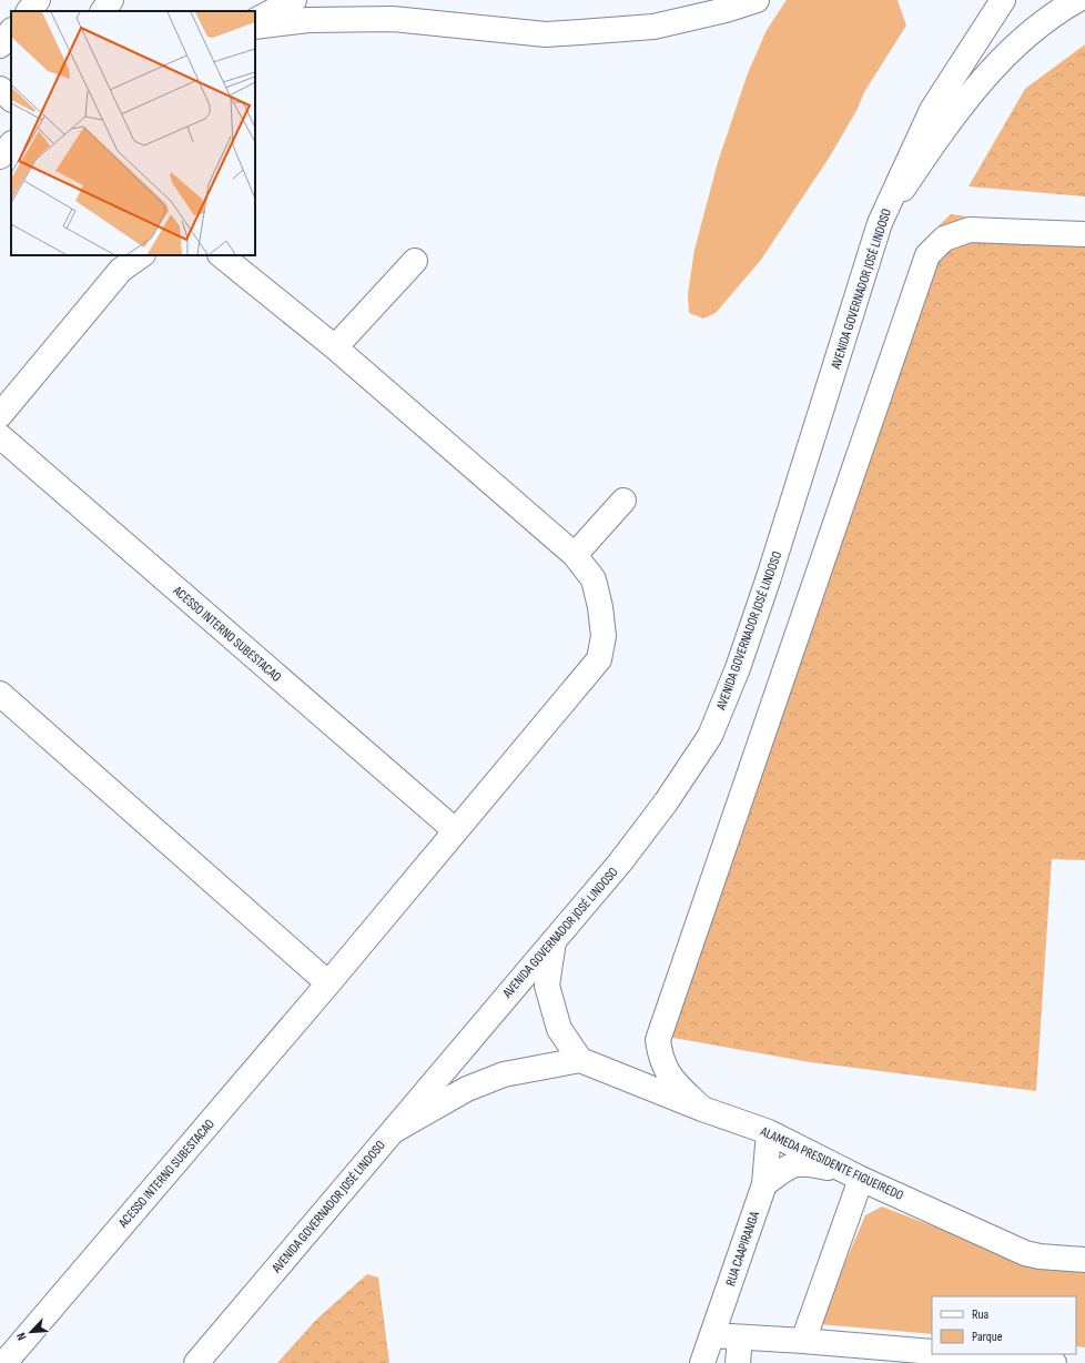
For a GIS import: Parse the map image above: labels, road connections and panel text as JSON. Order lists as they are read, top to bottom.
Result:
{
  "streets": {
    "main road": [
      "AVENIDA GOVERNADOR JOSÉ LINDOSO",
      "ACESSO INTERNO SUBESTACAO",
      "ALAMEDA PRESIDENTE FIGUEIREDO",
      "RUA CAAPIRANGA"
    ]
  },
  "crossings": [
    ["ALAMEDA PRESIDENTE FIGUEIREDO", "RUA CAAPIRANGA"]
  ],
  "legend": ["Rua", "Parque"],
  "north": "bottom left"
}
